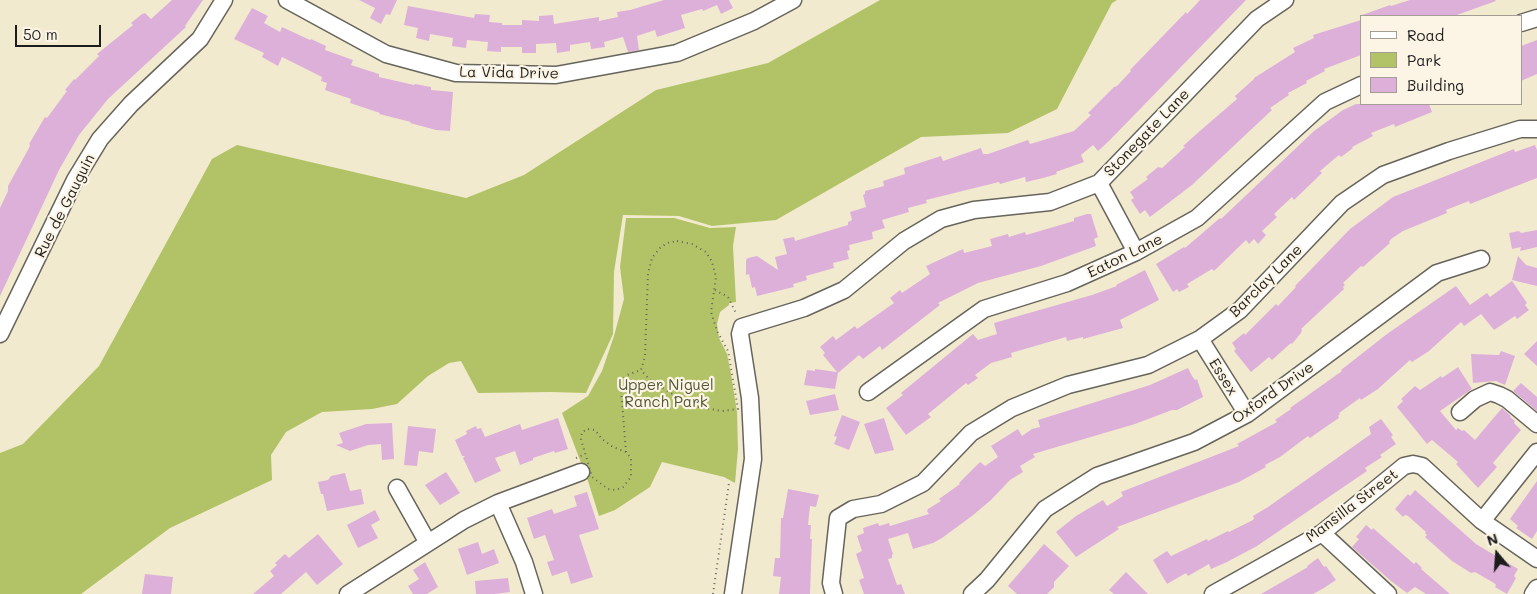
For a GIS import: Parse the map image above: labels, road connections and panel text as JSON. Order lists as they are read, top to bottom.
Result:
{
  "streets": {
    "street": [
      "La Vida Drive",
      "Stonegate Lane",
      "Rue de Gauguin",
      "Eaton Lane",
      "Barclay Lane",
      "Essex",
      "Oxford Drive",
      "Mansilla Street"
    ]
  },
  "crossings": [
    ["Barclay Lane", "Essex"],
    ["Essex", "Oxford Drive"]
  ],
  "parks": ["Upper Niguel Ranch Park"],
  "legend": ["Road", "Park", "Building"],
  "scale_bar": "50 m",
  "north": "top"
}
